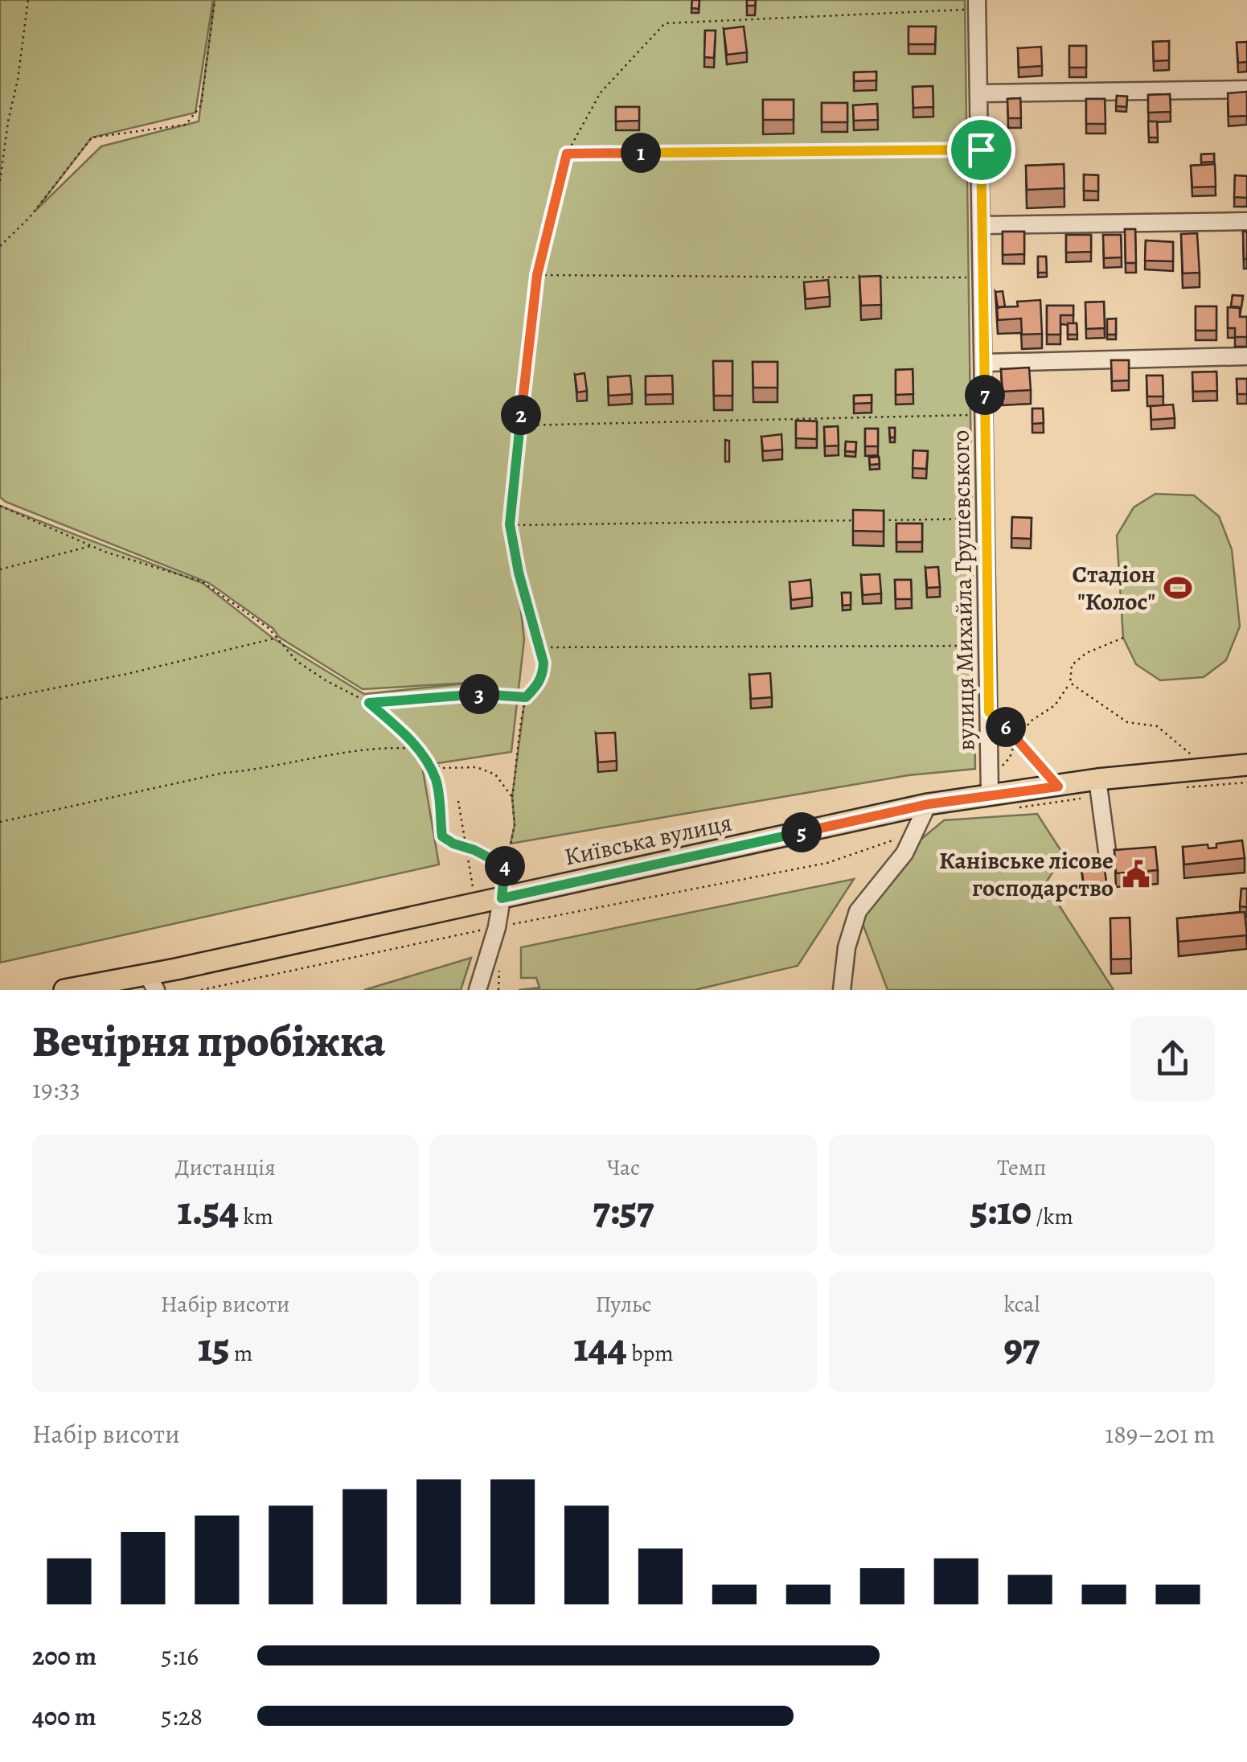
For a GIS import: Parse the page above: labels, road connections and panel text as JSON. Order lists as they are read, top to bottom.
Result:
{
  "streets": {
    "main road": ["Київська вулиця"],
    "street": ["вулиця Михайла Грушевського"]
  },
  "crossings": [
    ["вулиця Михайла Грушевського", "Київська вулиця"]
  ],
  "places": {
    "sports": ["Стадіон \"Колос\""],
    "public building": ["Канівське лісове господарство"]
  },
  "page": {
    "pins": [
      "1",
      "7",
      "2",
      "3",
      "6",
      "5",
      "4"
    ],
    "heading": ["Вечірня пробіжка", "19:33"],
    "stats": [
      ["Дистанція", "1.54 km"],
      ["Час", "7:57"],
      ["Темп", "5:10 /km"],
      ["Набір висоти", "15 m"],
      ["Пульс", "144 bpm"],
      ["kcal", "97"]
    ],
    "chart": ["Набір висоти", "189–201 m"],
    "list": [
      {
        "name": "200 m",
        "note": "5:16"
      },
      {
        "name": "400 m",
        "note": "5:28"
      }
    ]
  }
}
